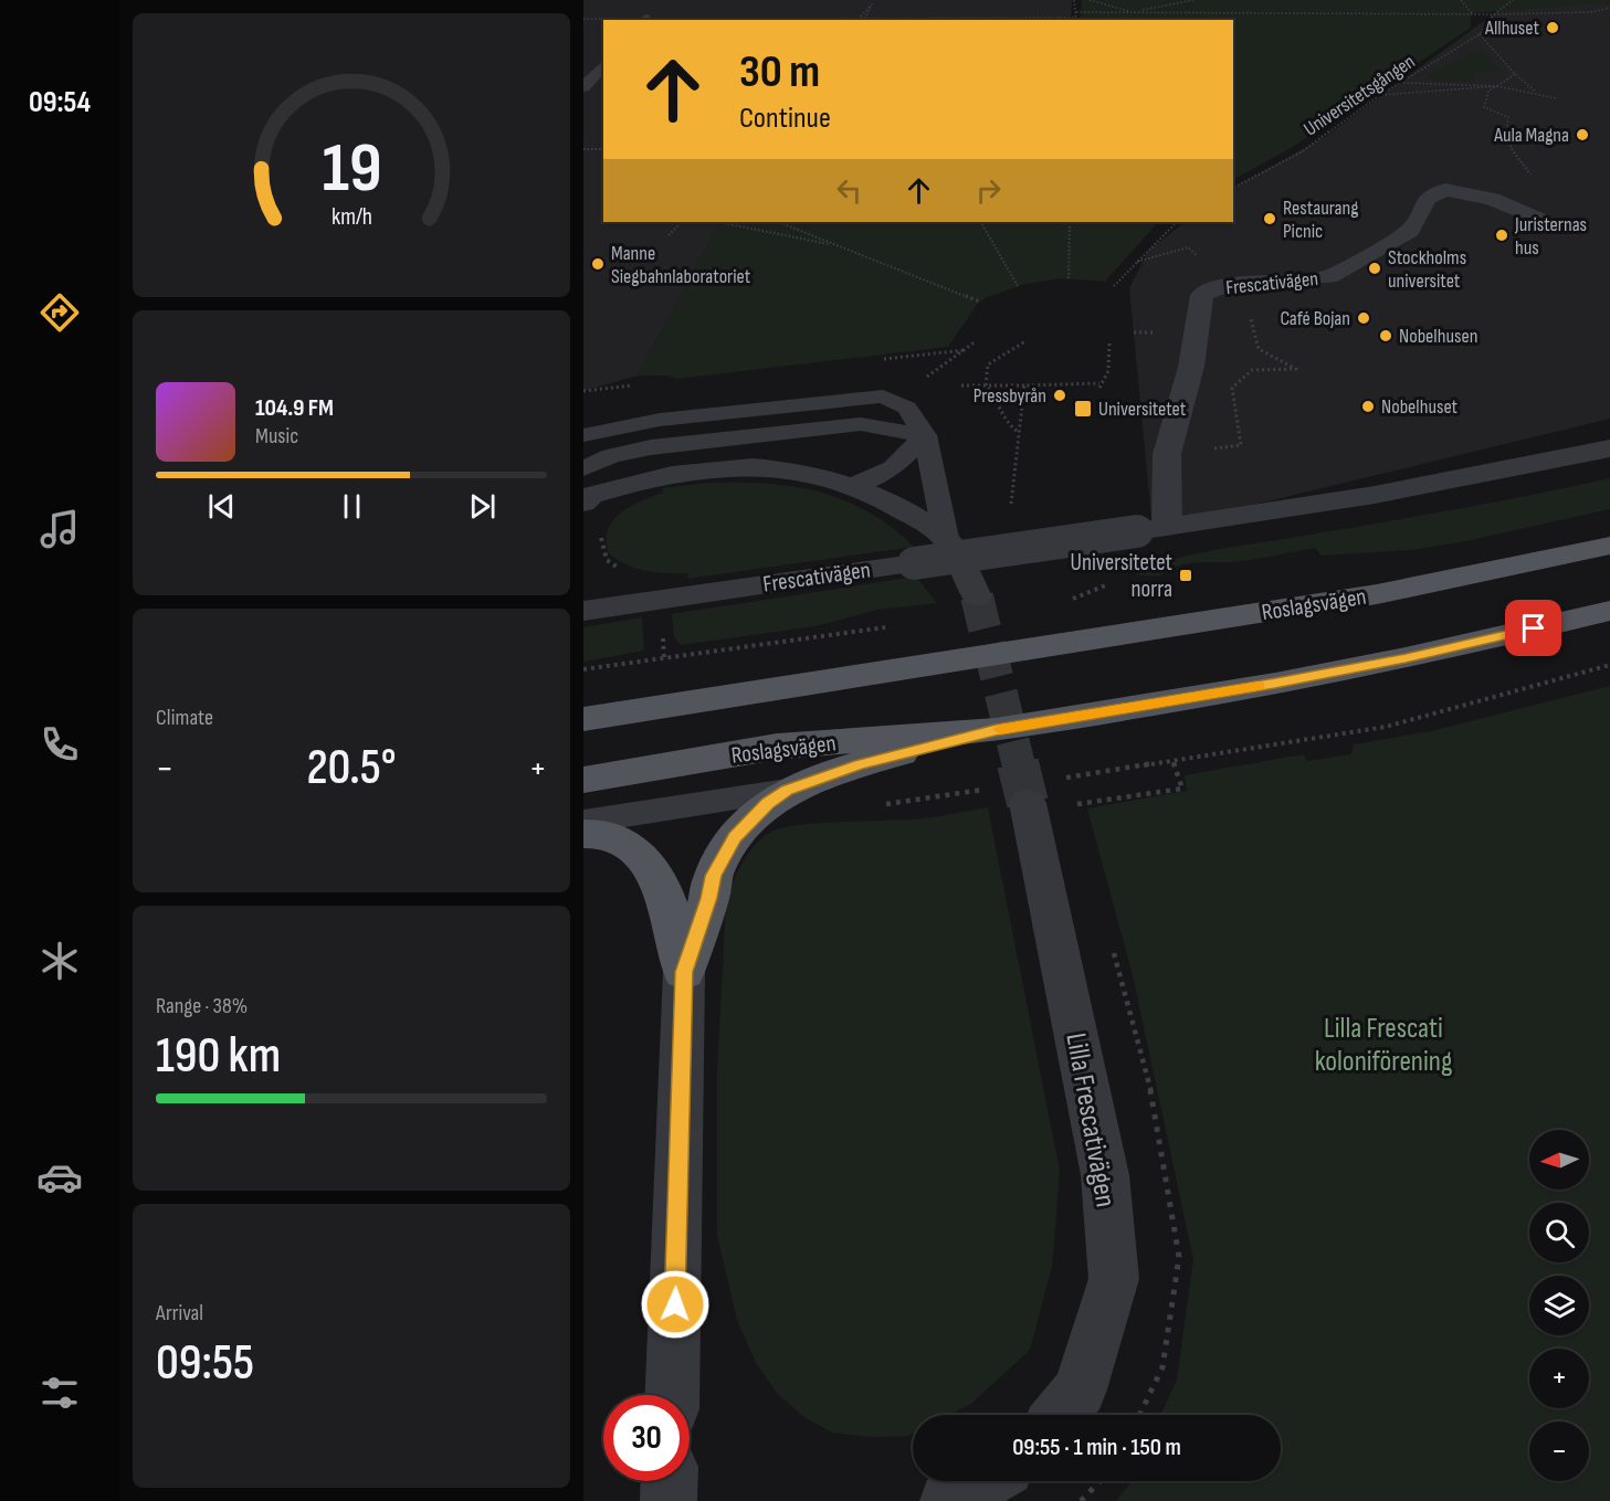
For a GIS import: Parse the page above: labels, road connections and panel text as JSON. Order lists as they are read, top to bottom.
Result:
{
  "streets": {
    "main road": ["Roslagsvägen"],
    "street": ["Frescativägen", "Lilla Frescativägen"],
    "path": ["Universitetsgången"]
  },
  "parks": ["Lilla Frescati koloniförening"],
  "places": {
    "other": [
      "Allhuset",
      "Aula Magna",
      "Restaurang Picnic",
      "Juristernas hus",
      "Manne Siegbahnlaboratoriet",
      "Stockholms universitet",
      "Café Bojan",
      "Nobelhusen",
      "Pressbyrån",
      "Nobelhuset"
    ],
    "transit": ["Universitetet", "Universitetet norra"]
  },
  "north": "left",
  "page": {
    "tabs": "09:54",
    "turn": ["30 m", "Continue"],
    "song": ["104.9 FM", "Music"],
    "tile": [
      "Climate",
      ["Range · 38%", "190 km"],
      ["Arrival", "09:55"]
    ],
    "heat": ["−", "20.5°", "+"],
    "map_buttons": ["+", "−"],
    "limit": "30",
    "trip": "09:55 · 1 min · 150 m",
    "gauge": ["19", "km/h"]
  }
}
